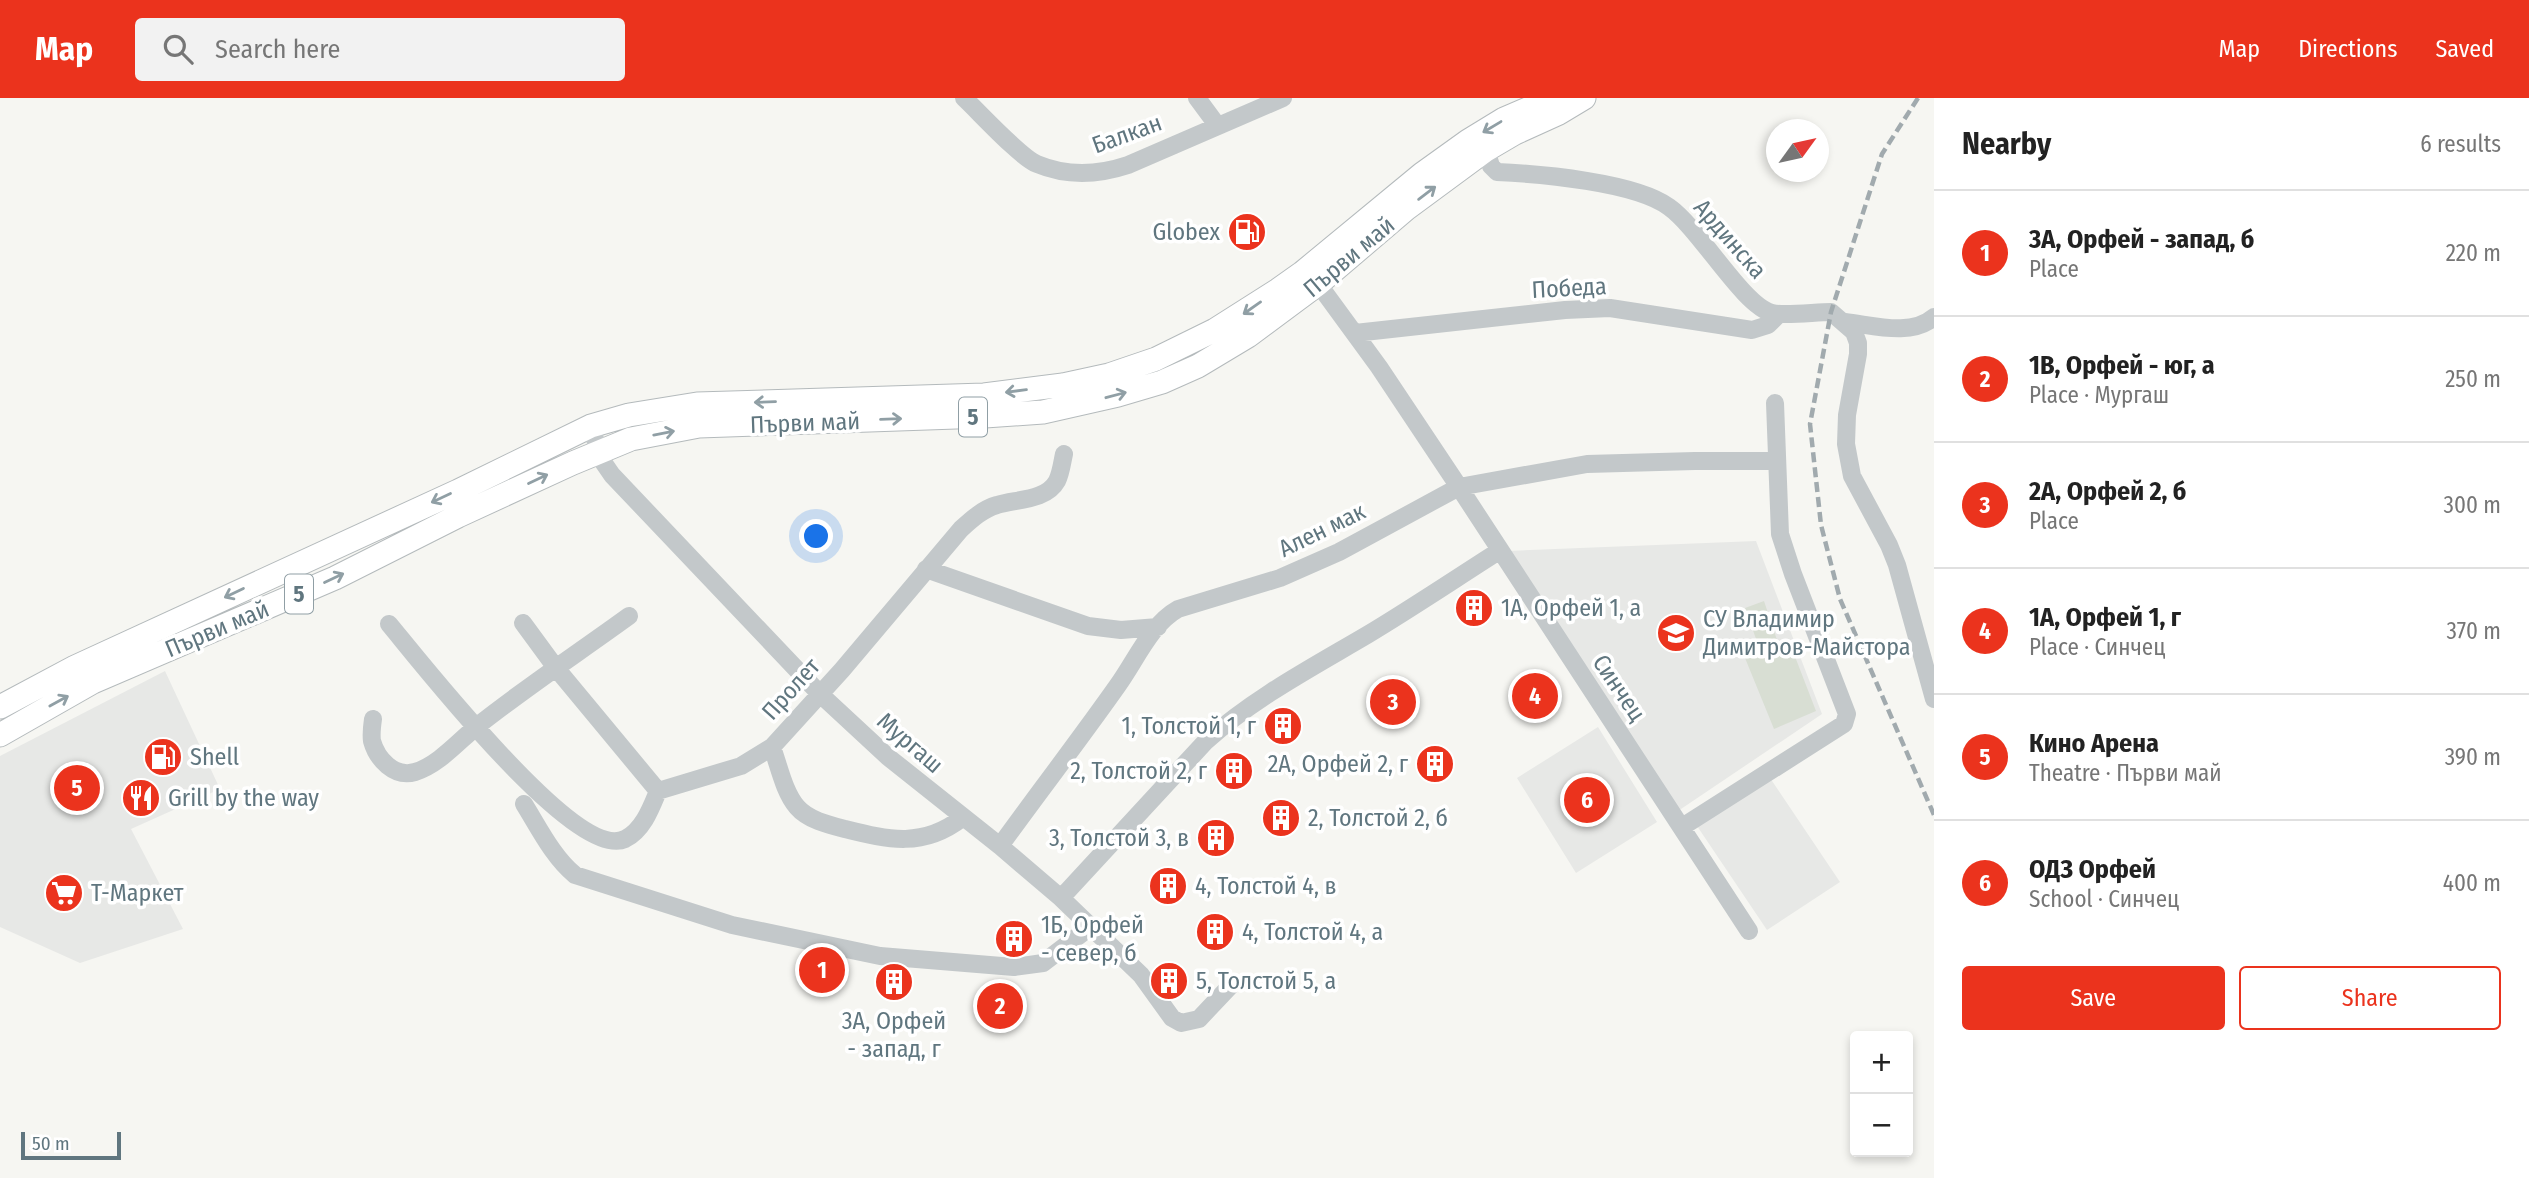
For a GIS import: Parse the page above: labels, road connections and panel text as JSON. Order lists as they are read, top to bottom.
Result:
{
  "streets": {
    "main road": ["Първи май", "5"],
    "street": [
      "Балкан",
      "Ардинска",
      "Победа",
      "Ален мак",
      "Синчец",
      "Пролет",
      "Мургаш"
    ]
  },
  "crossings": [
    ["Ардинска", "Първи май"],
    ["Ардинска", "Победа"],
    ["Първи май", "Синчец"],
    ["Първи май", "Мургаш"],
    ["Победа", "Синчец"],
    ["Ален мак", "Синчец"],
    ["Ален мак", "Мургаш"],
    ["Пролет", "Мургаш"]
  ],
  "places": {
    "fuel station": ["Globex", "Shell"],
    "building": [
      "1А, Орфей 1, а",
      "1, Толстой 1, г",
      "2А, Орфей 2, г",
      "2, Толстой 2, г",
      "2, Толстой 2, б",
      "3, Толстой 3, в",
      "4, Толстой 4, в",
      "4, Толстой 4, а",
      "1Б, Орфей - север, б",
      "5, Толстой 5, а",
      "3А, Орфей - запад, г"
    ],
    "school or university": ["СУ Владимир Димитров-Майстора"],
    "restaurant": ["Grill by the way"],
    "supermarket": ["Т-Маркет"]
  },
  "scale_bar": "50 m",
  "north": "top right",
  "page": {
    "header": "Map",
    "search": "Search here",
    "nav": ["Map", "Directions", "Saved"],
    "heading": ["Nearby", "6 results"],
    "list": [
      {
        "mark": "1",
        "name": "3А, Орфей - запад, б",
        "note": "Place",
        "value": "220 m"
      },
      {
        "mark": "2",
        "name": "1В, Орфей - юг, а",
        "note": "Place · Мургаш",
        "value": "250 m"
      },
      {
        "mark": "3",
        "name": "2А, Орфей 2, б",
        "note": "Place",
        "value": "300 m"
      },
      {
        "mark": "4",
        "name": "1А, Орфей 1, г",
        "note": "Place · Синчец",
        "value": "370 m"
      },
      {
        "mark": "5",
        "name": "Кино Арена",
        "note": "Theatre · Първи май",
        "value": "390 m"
      },
      {
        "mark": "6",
        "name": "ОДЗ Орфей",
        "note": "School · Синчец",
        "value": "400 m"
      }
    ],
    "pins": [
      "4",
      "3",
      "5",
      "6",
      "1",
      "2"
    ],
    "buttons": ["Save", "Share"],
    "map_buttons": ["+", "−"],
    "scale": "50 m"
  }
}
